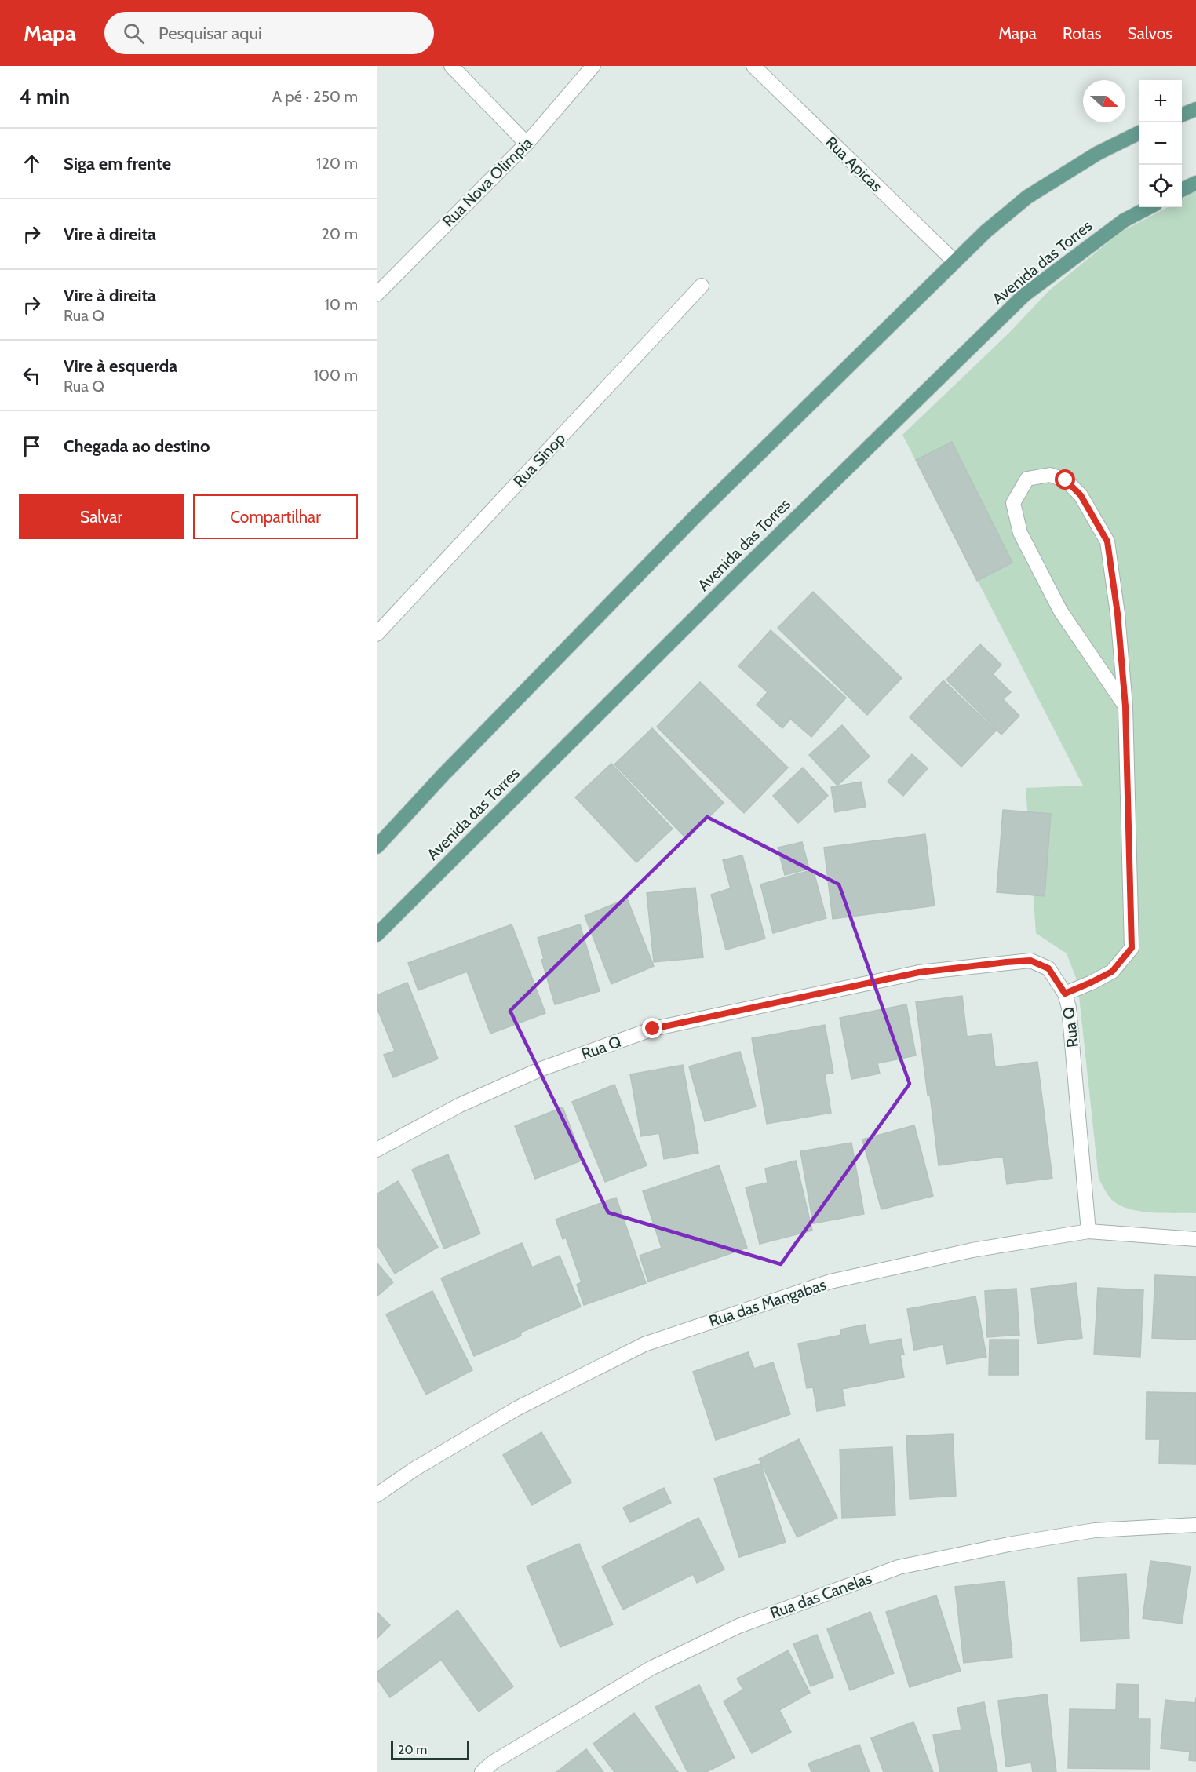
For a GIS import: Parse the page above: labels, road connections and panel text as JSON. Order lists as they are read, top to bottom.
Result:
{
  "streets": {
    "main road": ["Avenida das Torres"],
    "street": [
      "Rua Apicas",
      "Rua Nova Olimpia",
      "Rua Sinop",
      "Rua Q",
      "Rua das Mangabas",
      "Rua das Canelas"
    ]
  },
  "crossings": [
    ["Rua Q", "Rua das Mangabas"]
  ],
  "scale_bar": "20 m",
  "north": "right",
  "page": {
    "header": "Mapa",
    "search": "Pesquisar aqui",
    "nav": ["Mapa", "Rotas", "Salvos"],
    "heading": ["4 min", "A pé · 250 m"],
    "map_buttons": ["+", "−"],
    "list": [
      ["Siga em frente", "120 m"],
      ["Vire à direita", "20 m"],
      ["Vire à direita", "Rua Q", "10 m"],
      ["Vire à esquerda", "Rua Q", "100 m"],
      "Chegada ao destino"
    ],
    "buttons": ["Salvar", "Compartilhar"],
    "scale": "20 m"
  }
}
